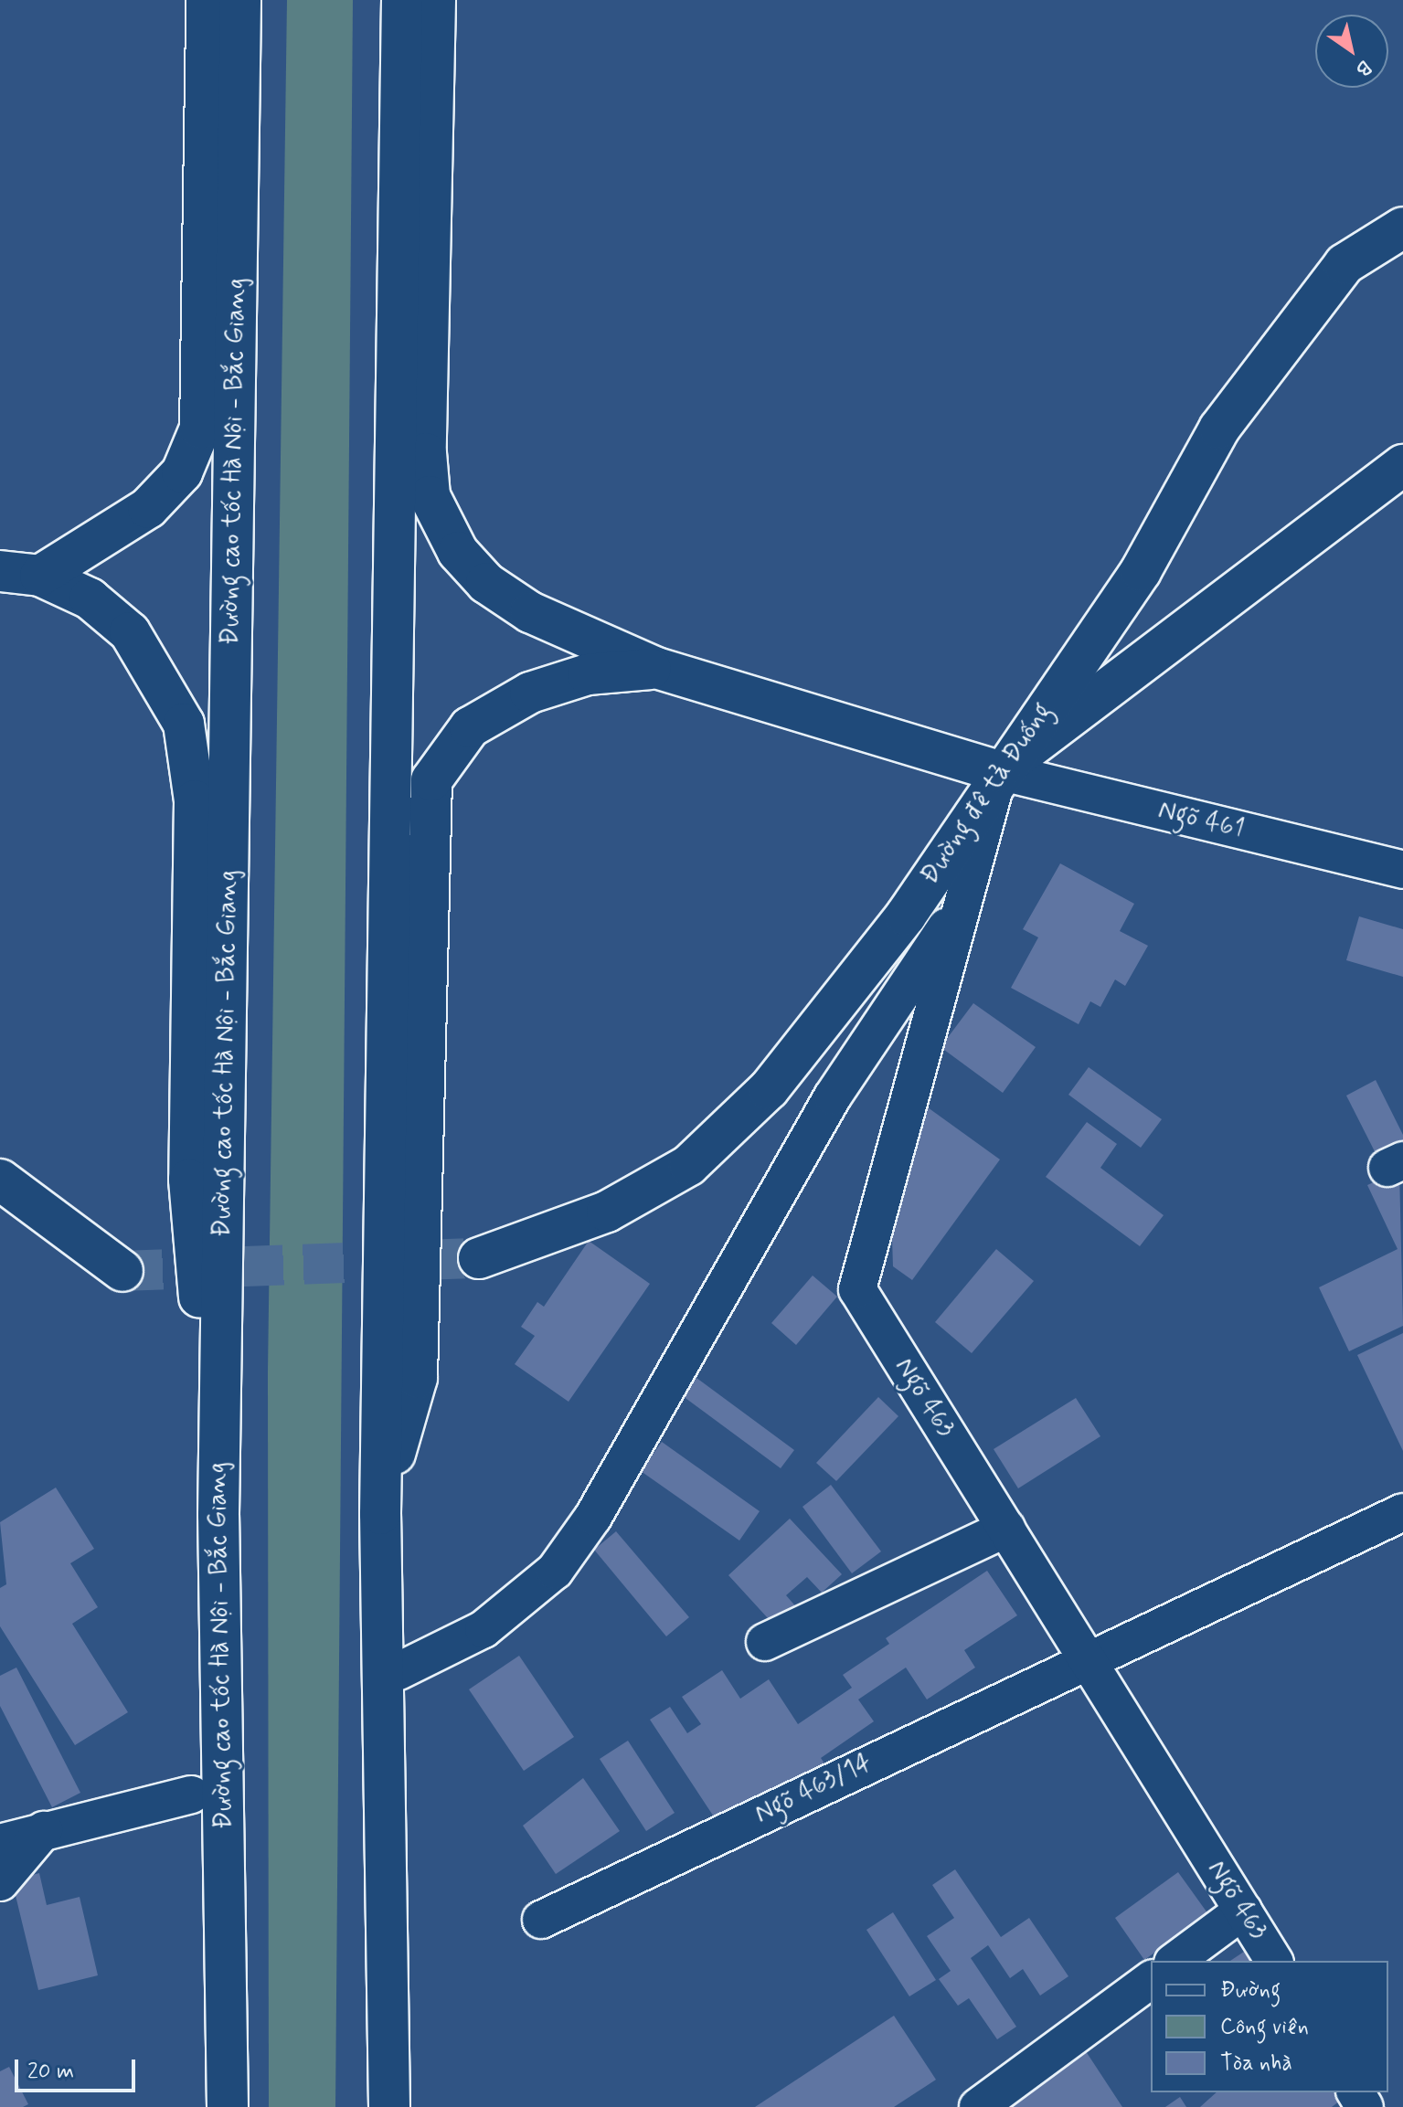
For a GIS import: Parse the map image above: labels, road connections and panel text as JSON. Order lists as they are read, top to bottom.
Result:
{
  "streets": {
    "main road": ["Đường cao tốc Hà Nội - Bắc Giang", "Đường đê tả Đuống"],
    "street": ["Ngõ 461", "Ngõ 463", "Ngõ 463/14"]
  },
  "crossings": [
    ["Đường đê tả Đuống", "Ngõ 461"],
    ["Đường đê tả Đuống", "Ngõ 463"],
    ["Ngõ 461", "Ngõ 463"],
    ["Ngõ 463", "Ngõ 463/14"]
  ],
  "legend": ["Đường", "Công viên", "Tòa nhà"],
  "scale_bar": "20 m",
  "north": "bottom right"
}
